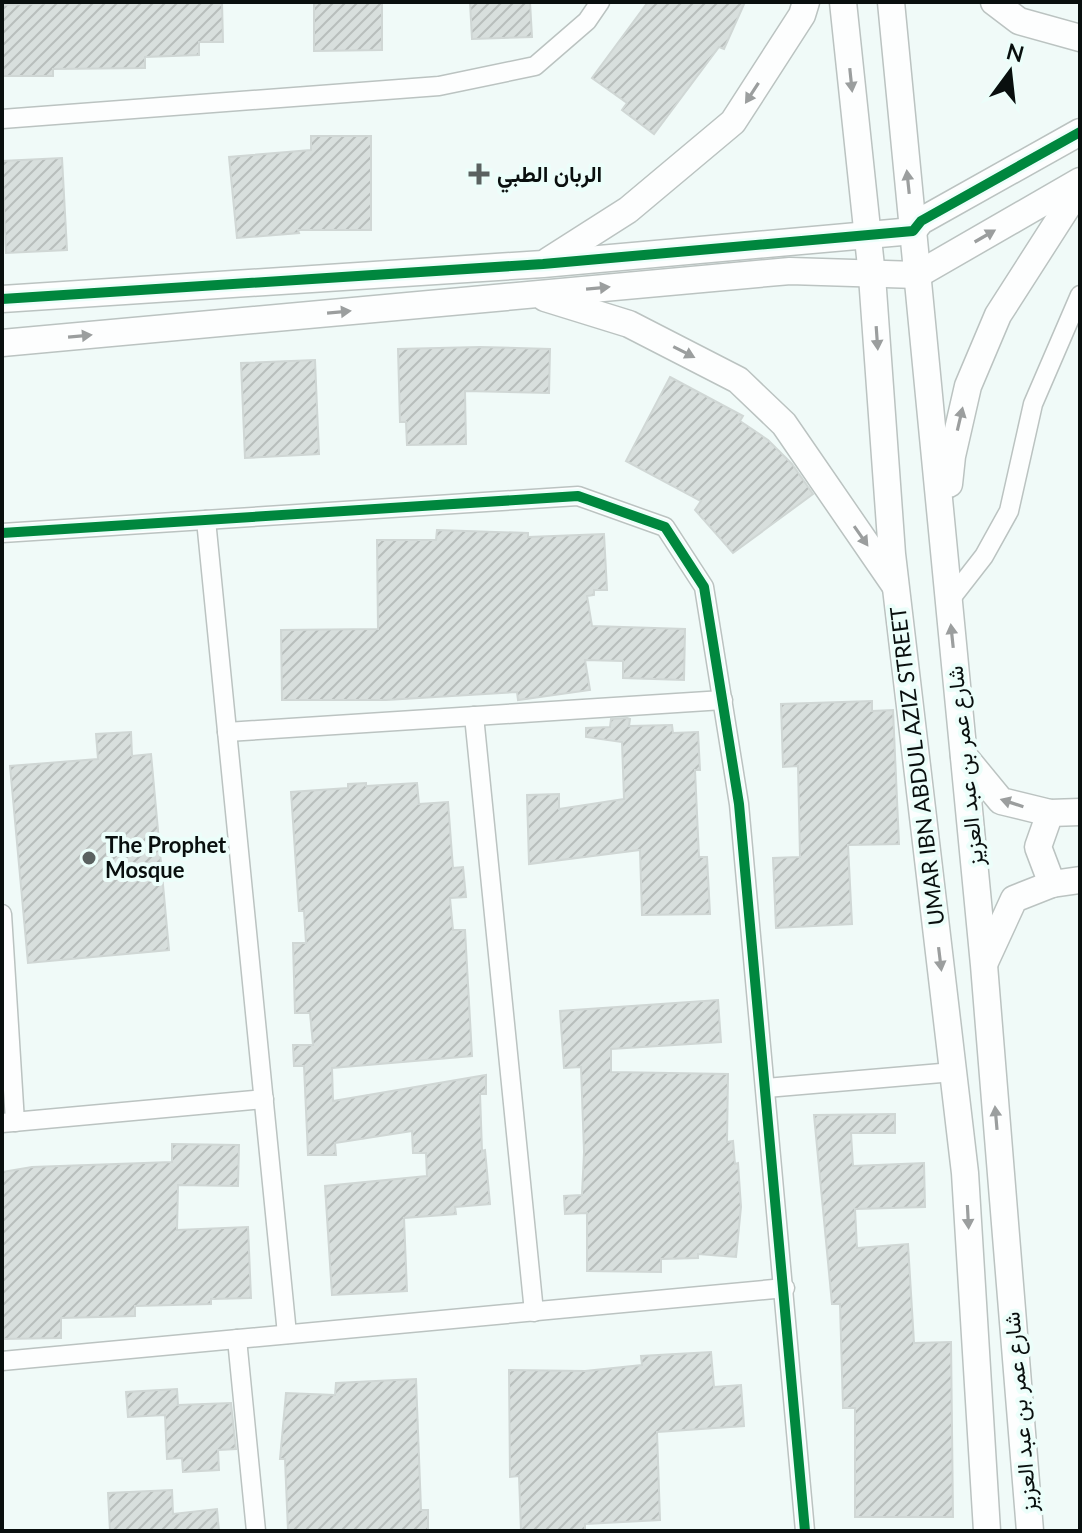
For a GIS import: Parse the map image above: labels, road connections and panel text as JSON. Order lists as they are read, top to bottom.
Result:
{
  "streets": {
    "street": ["UMAR IBN ABDUL AZIZ STREET", "شارع عمر بن عبد العزيز"]
  },
  "places": {
    "health": ["الربان الطبي"],
    "other": ["The Prophet Mosque"]
  },
  "north": "top"
}
